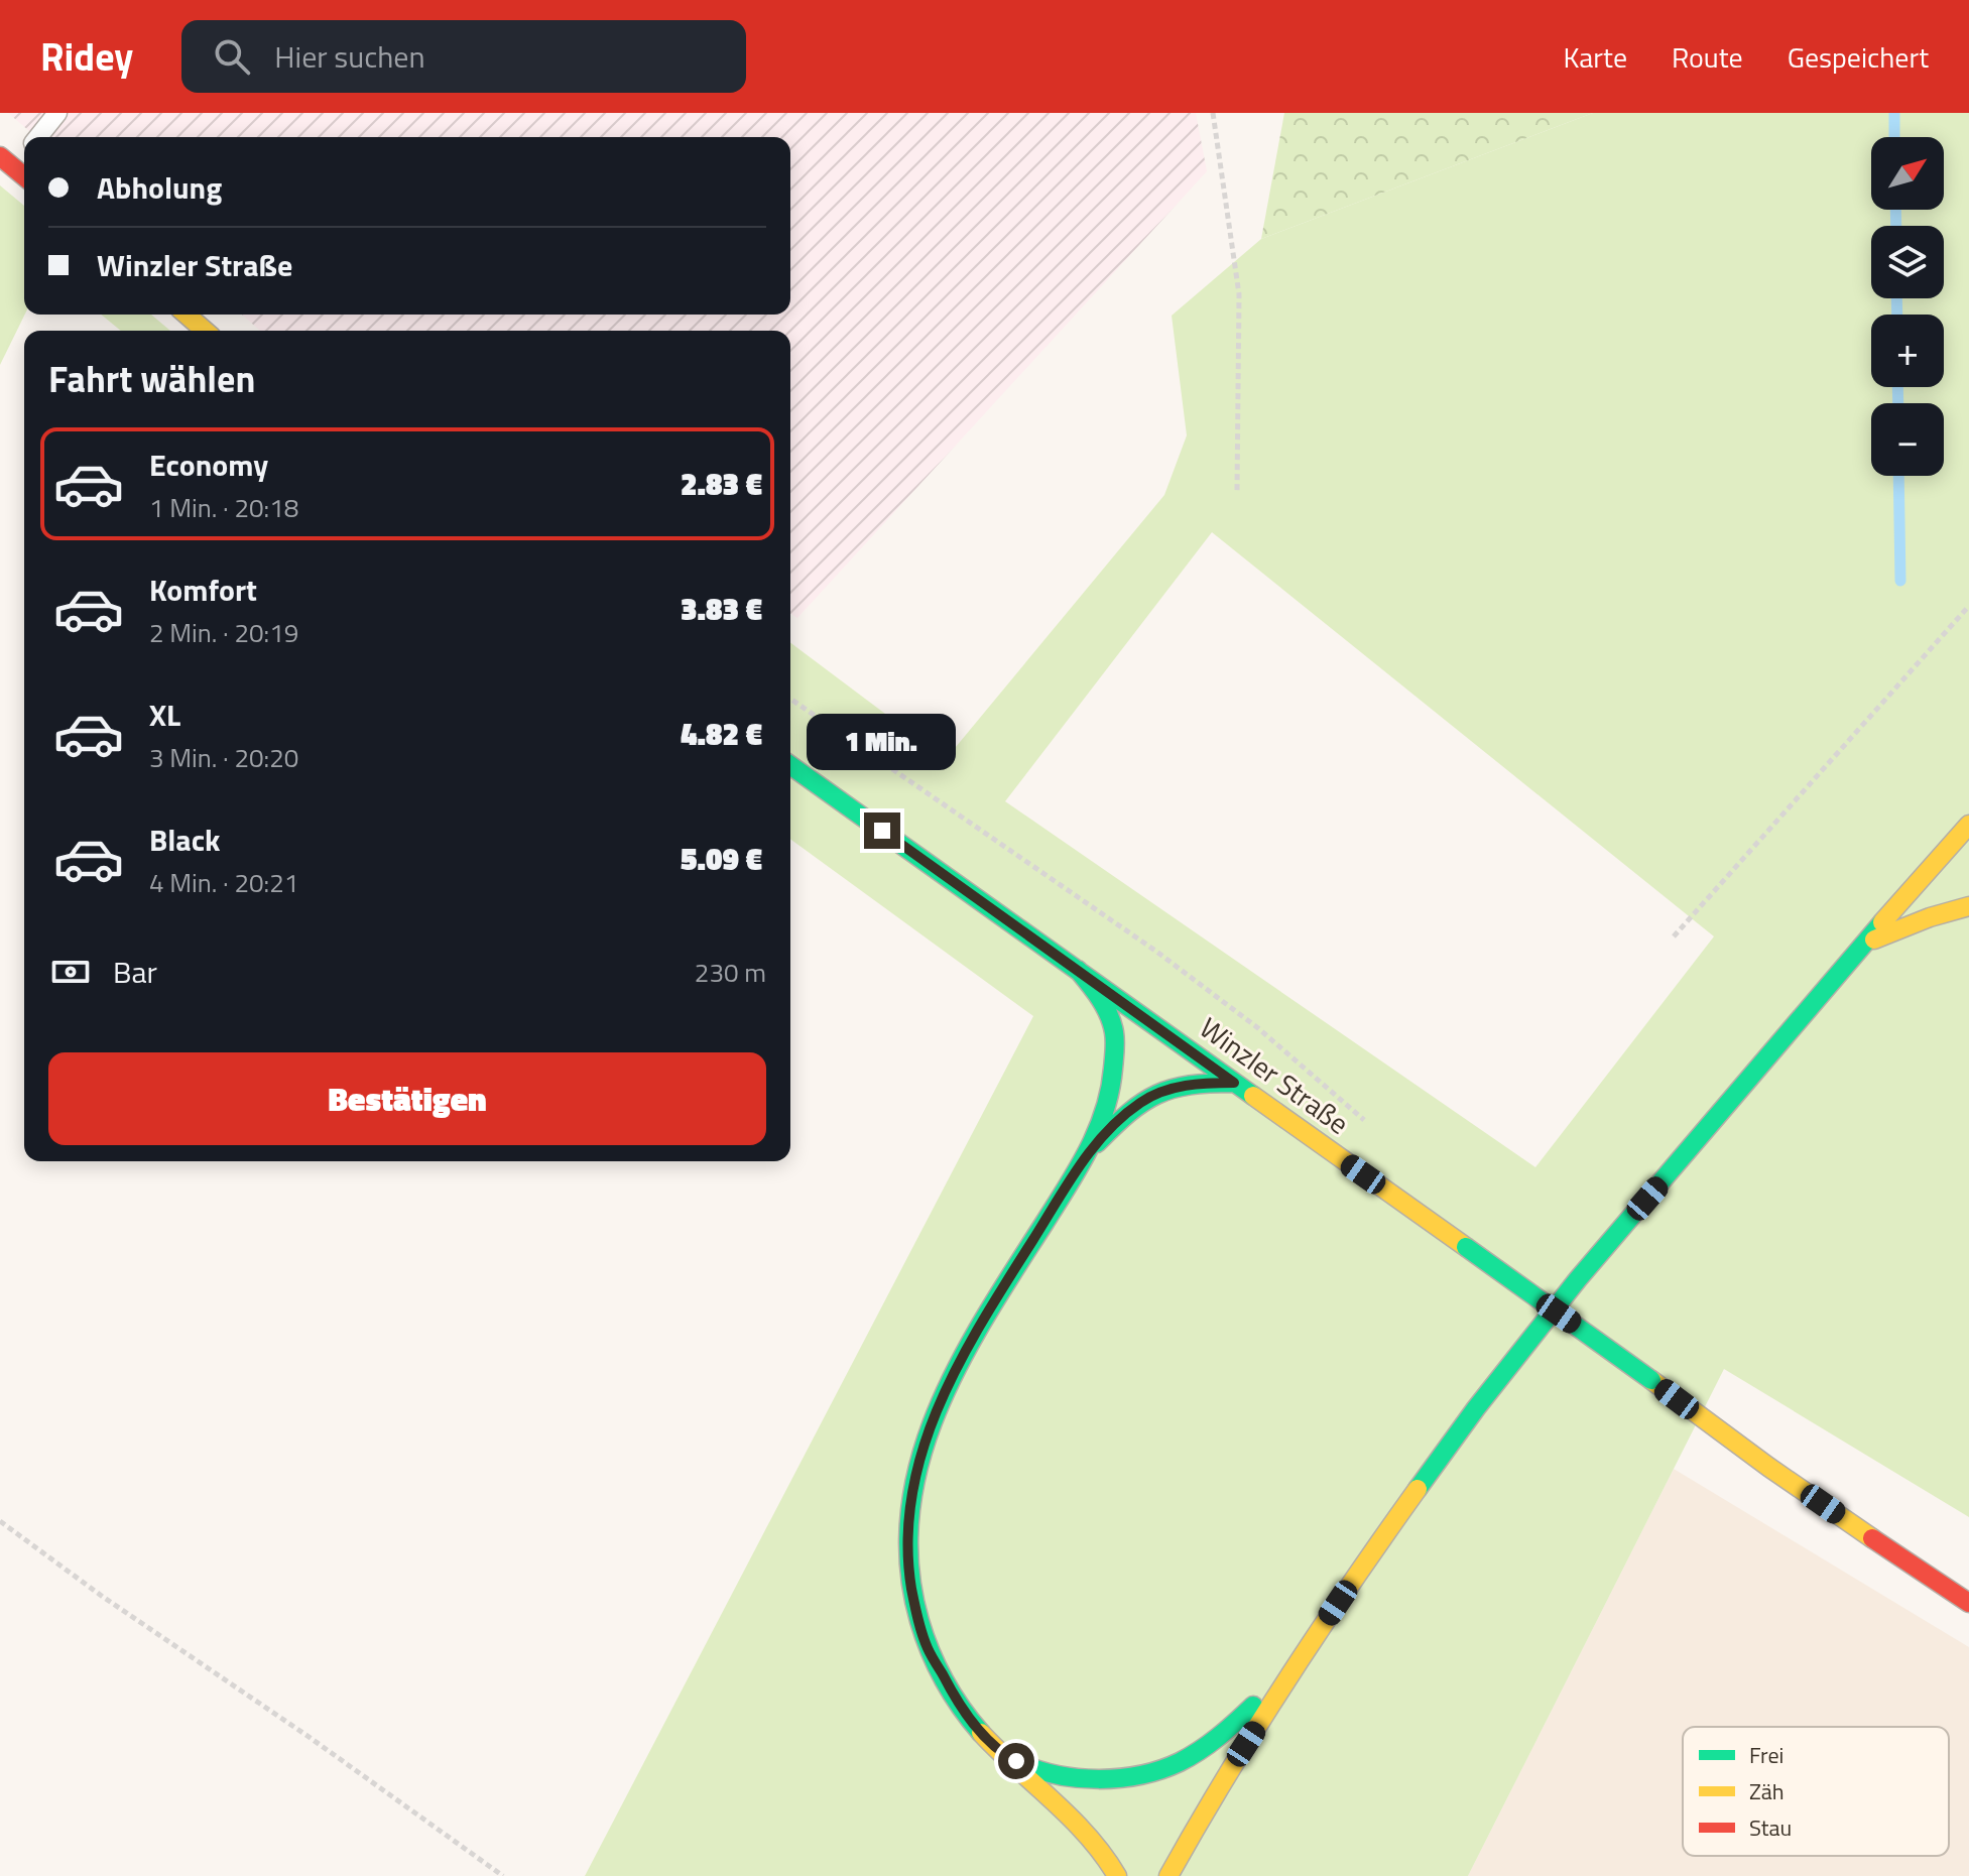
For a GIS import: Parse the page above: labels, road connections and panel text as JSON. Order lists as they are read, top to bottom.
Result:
{
  "streets": {
    "main road": ["Winzler Straße"]
  },
  "legend": ["Frei", "Zäh", "Stau"],
  "north": "top right",
  "page": {
    "header": "Ridey",
    "search": "Hier suchen",
    "nav": ["Karte", "Route", "Gespeichert"],
    "map_buttons": ["+", "−"],
    "banner": ["Abholung", "Winzler Straße"],
    "heading": "Fahrt wählen",
    "list": [
      {
        "name": "Economy",
        "note": "1 Min. · 20:18",
        "value": "2.83 €"
      },
      {
        "name": "Komfort",
        "note": "2 Min. · 20:19",
        "value": "3.83 €"
      },
      {
        "name": "XL",
        "note": "3 Min. · 20:20",
        "value": "4.82 €"
      },
      {
        "name": "Black",
        "note": "4 Min. · 20:21",
        "value": "5.09 €"
      }
    ],
    "bubble": "1 Min.",
    "pay": ["Bar", "230 m"],
    "buttons": "Bestätigen"
  }
}
